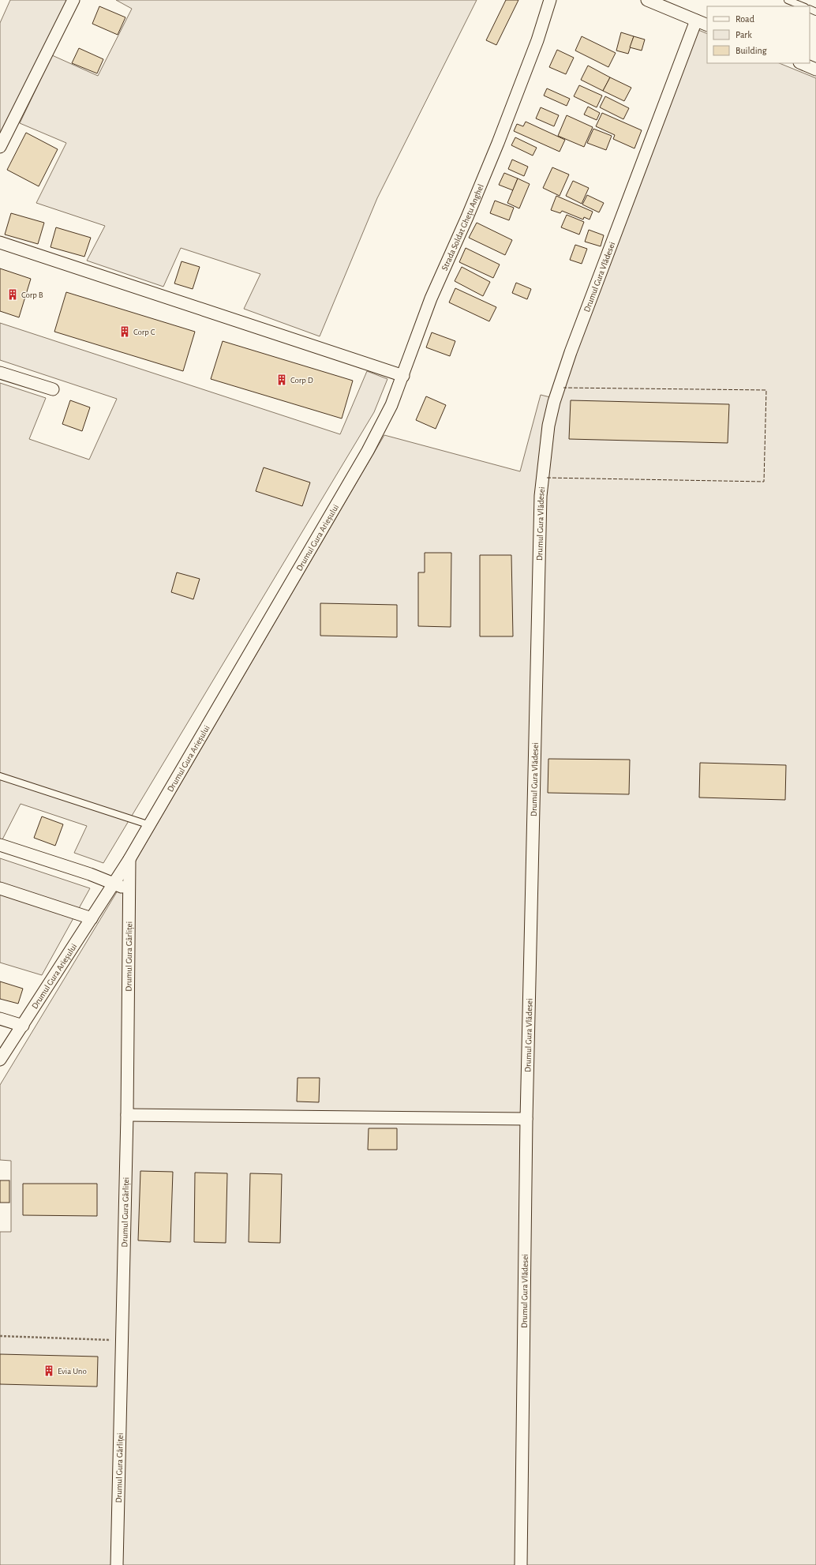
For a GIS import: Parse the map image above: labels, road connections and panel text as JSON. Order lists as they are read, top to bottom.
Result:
{
  "streets": {
    "street": [
      "Strada Soldat Ghețu Anghel",
      "Drumul Gura Vlădesei",
      "Drumul Gura Arieșului",
      "Drumul Gura Gârliței"
    ]
  },
  "crossings": [
    ["Strada Soldat Ghețu Anghel", "Drumul Gura Arieșului"],
    ["Drumul Gura Arieșului", "Drumul Gura Gârliței"]
  ],
  "places": {
    "building": [
      "Corp B",
      "Corp C",
      "Corp D",
      "Evia Uno"
    ]
  },
  "legend": ["Road", "Park", "Building"]
}
